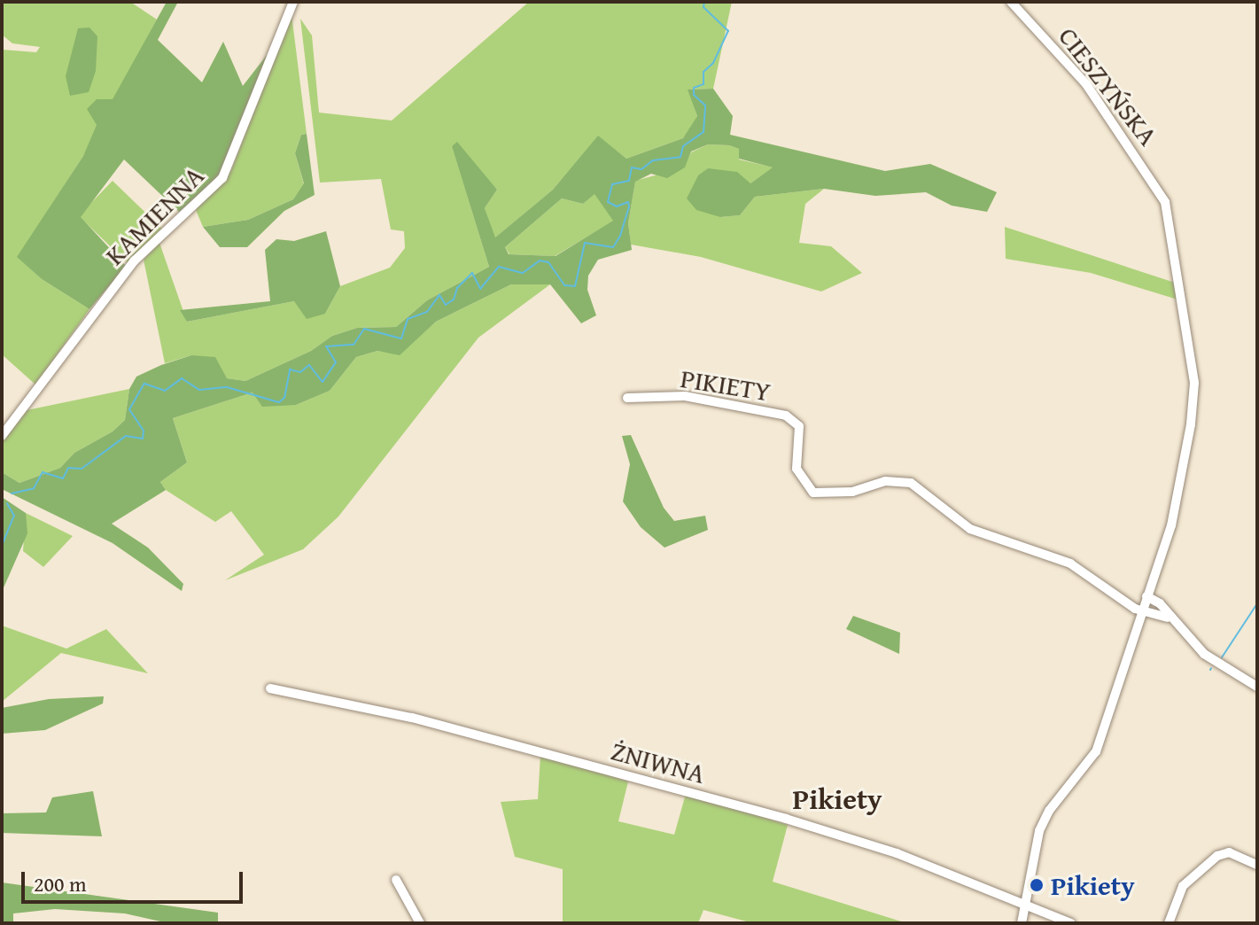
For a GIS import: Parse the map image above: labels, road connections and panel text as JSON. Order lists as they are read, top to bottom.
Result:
{
  "streets": {
    "street": [
      "CIESZYŃSKA",
      "KAMIENNA",
      "PIKIETY",
      "ŻNIWNA"
    ]
  },
  "districts": ["Pikiety"],
  "places": ["Pikiety"],
  "scale_bar": "200 m"
}
